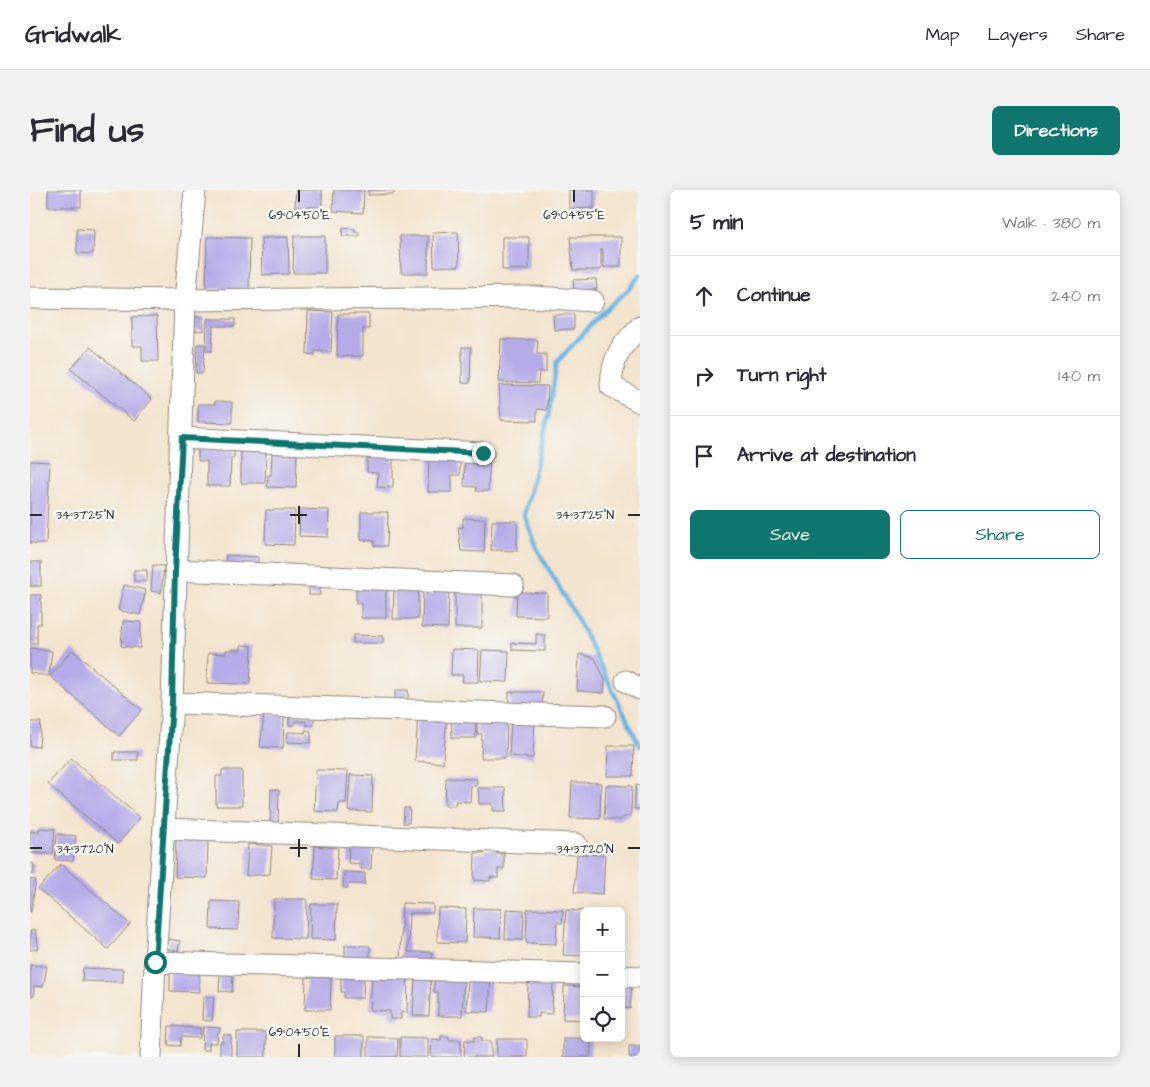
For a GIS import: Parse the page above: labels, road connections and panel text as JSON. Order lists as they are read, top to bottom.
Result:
{
  "page": {
    "header": "Gridwalk",
    "nav": ["Map", "Layers", "Share"],
    "title": "Find us",
    "buttons": [
      "Directions",
      ["Save", "Share"]
    ],
    "heading": ["5 min", "Walk · 380 m"],
    "list": [
      ["Continue", "240 m"],
      ["Turn right", "140 m"],
      "Arrive at destination"
    ],
    "map_buttons": ["+", "−"]
  },
  "coordinates": [
    "69°04'50\"E",
    "69°04'55\"E",
    "34°37'25\"N",
    "34°37'20\"N"
  ]
}
